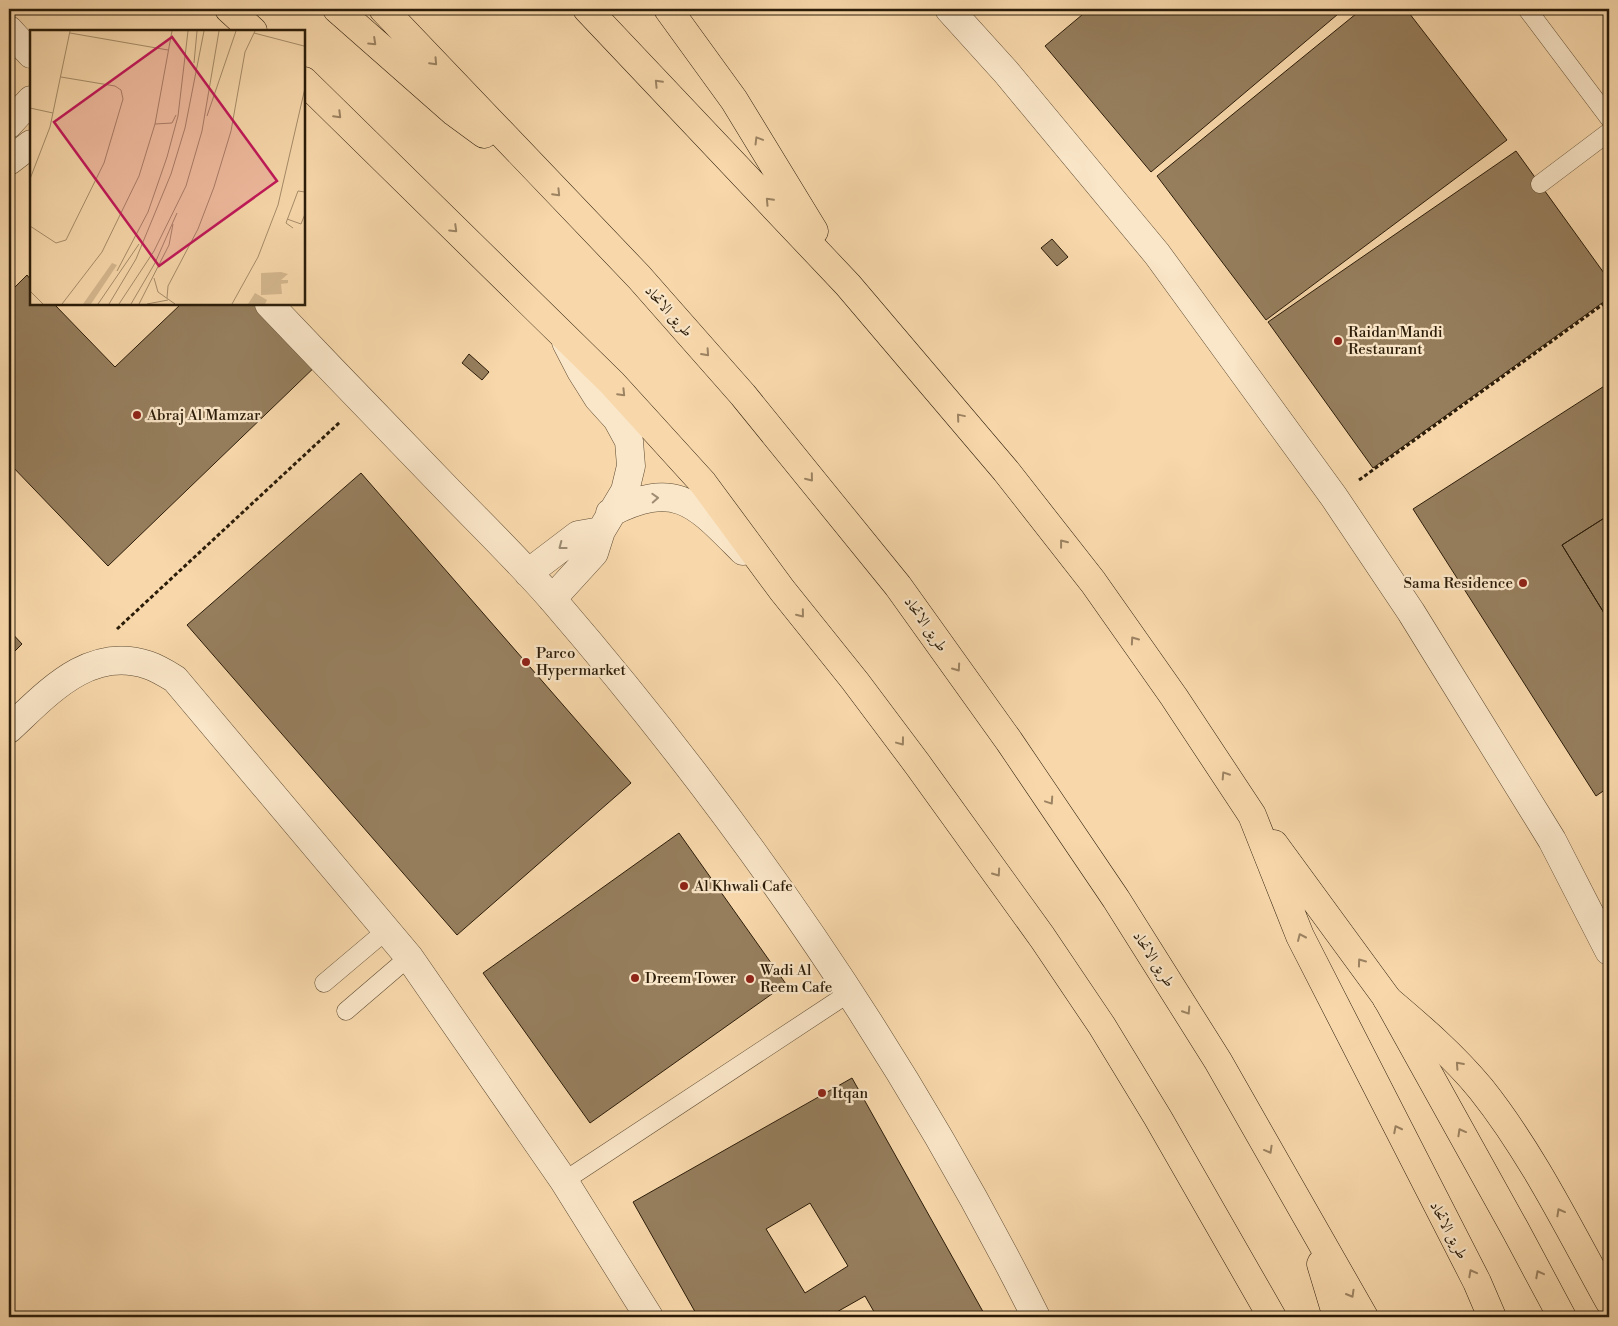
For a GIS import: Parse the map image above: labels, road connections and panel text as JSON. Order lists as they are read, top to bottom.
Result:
{
  "streets": {
    "main road": ["طريق الاتحاد"]
  },
  "places": [
    "Raidan Mandi Restaurant",
    "Abraj Al Mamzar",
    "Sama Residence",
    "Parco Hypermarket",
    "Al Khwali Cafe",
    "Dreem Tower",
    "Wadi Al Reem Cafe",
    "Itqan"
  ]
}
